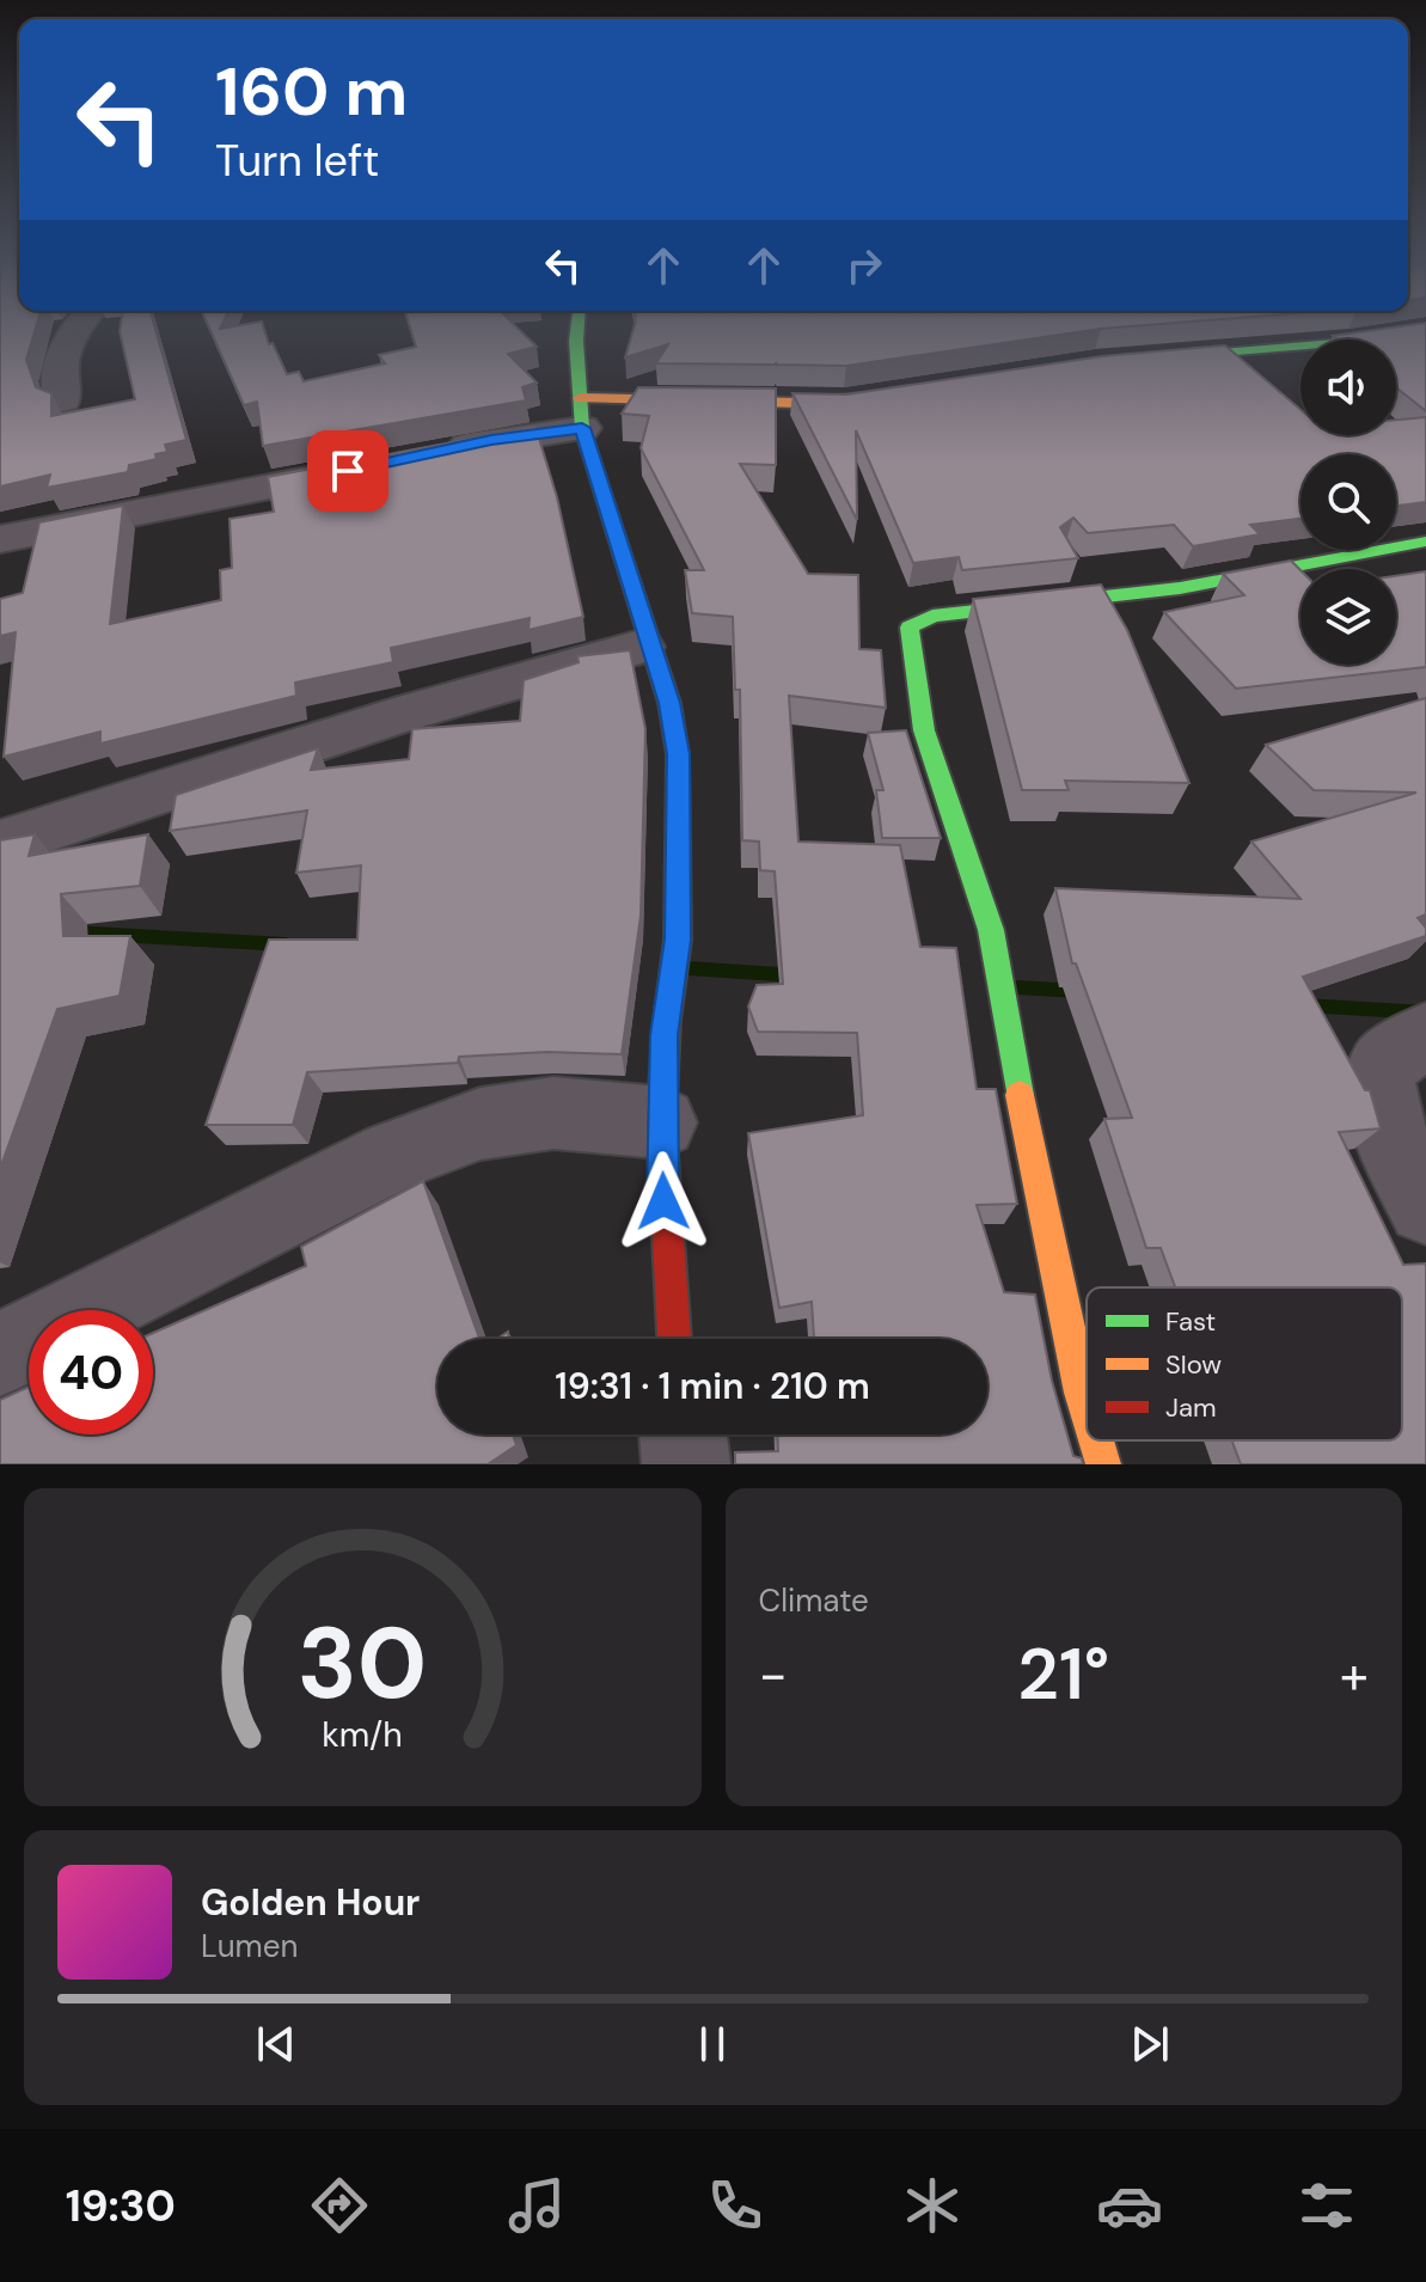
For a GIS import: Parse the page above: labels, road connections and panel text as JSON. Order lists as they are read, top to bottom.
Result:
{
  "legend": ["Fast", "Slow", "Jam"],
  "page": {
    "turn": ["160 m", "Turn left"],
    "limit": "40",
    "trip": "19:31 · 1 min · 210 m",
    "tile": "Climate",
    "heat": ["−", "21°", "+"],
    "song": ["Golden Hour", "Lumen"],
    "tabs": "19:30",
    "gauge": ["30", "km/h"]
  }
}
